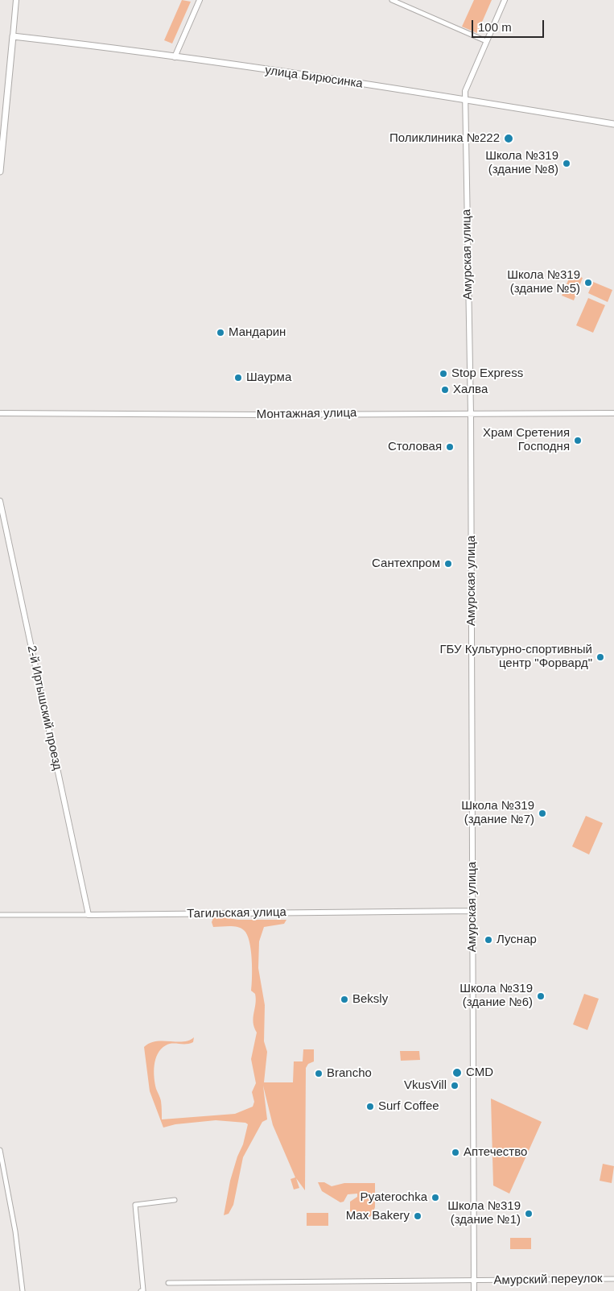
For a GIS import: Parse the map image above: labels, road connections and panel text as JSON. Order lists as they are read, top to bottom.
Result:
{
  "streets": {
    "main road": ["улица Бирюсинка"],
    "street": [
      "Амурская улица",
      "Монтажная улица",
      "2-й Иртышский проезд",
      "Тагильская улица",
      "Амурский переулок"
    ]
  },
  "crossings": [
    ["улица Бирюсинка", "Амурская улица"],
    ["Амурская улица", "Монтажная улица"],
    ["Амурская улица", "Тагильская улица"],
    ["Амурская улица", "Амурский переулок"],
    ["2-й Иртышский проезд", "Тагильская улица"]
  ],
  "places": [
    "Поликлиника №222",
    "Школа №319 (здание №8)",
    "Школа №319 (здание №5)",
    "Мандарин",
    "Stop Express",
    "Шаурма",
    "Халва",
    "Храм Сретения Господня",
    "Столовая",
    "Сантехпром",
    "ГБУ Культурно-спортивный центр \"Форвард\"",
    "Школа №319 (здание №7)",
    "Луснар",
    "Школа №319 (здание №6)",
    "Beksly",
    "CMD",
    "Brancho",
    "VkusVill",
    "Surf Coffee",
    "Аптечество",
    "Pyaterochka",
    "Школа №319 (здание №1)",
    "Max Bakery"
  ],
  "scale_bar": "100 m"
}
